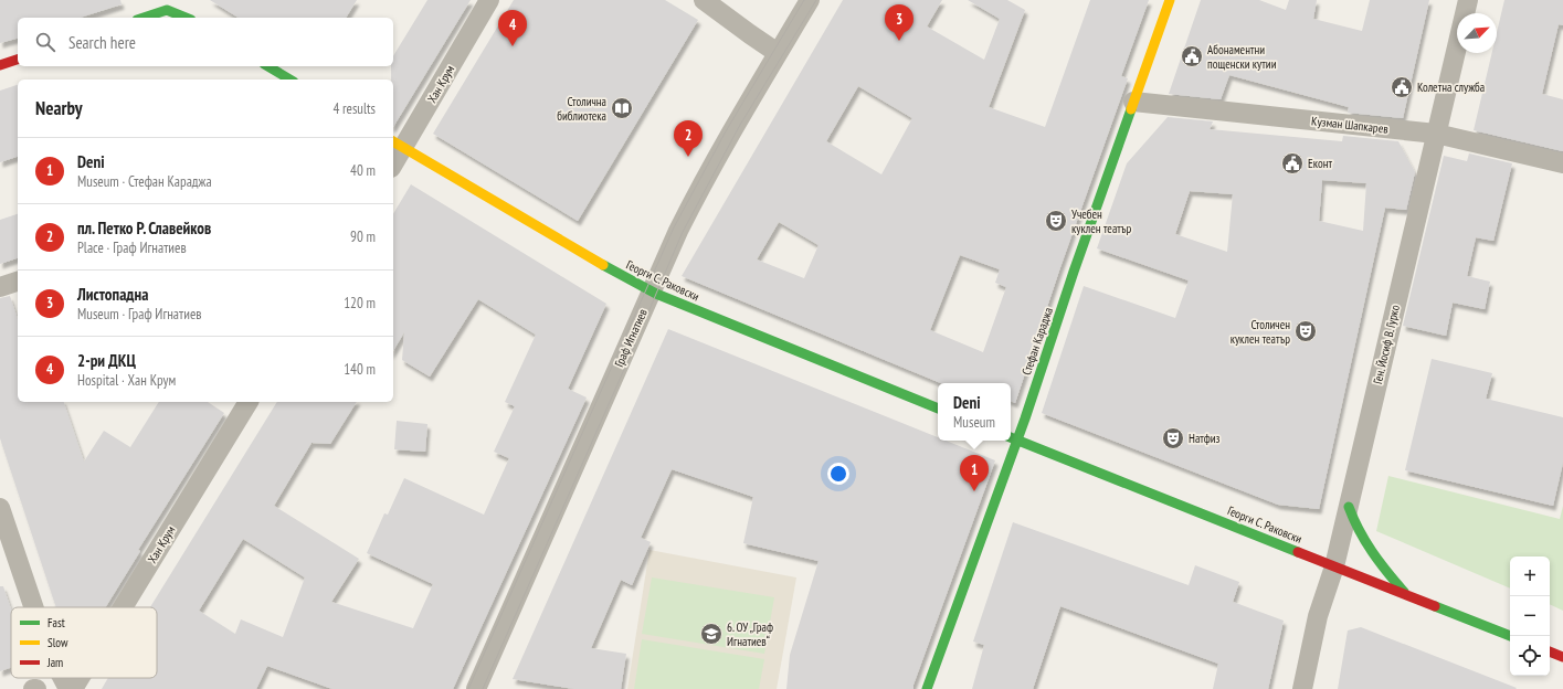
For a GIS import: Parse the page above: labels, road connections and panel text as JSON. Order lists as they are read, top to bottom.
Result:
{
  "streets": {
    "street": [
      "Хан Крум",
      "Кузман Шапкарев",
      "Георги С. Раковски",
      "Граф Игнатиев",
      "Стефан Караджа",
      "Ген. Йосиф В. Гурко"
    ]
  },
  "crossings": [
    ["Хан Крум", "Георги С. Раковски"],
    ["Кузман Шапкарев", "Стефан Караджа"],
    ["Кузман Шапкарев", "Ген. Йосиф В. Гурко"],
    ["Георги С. Раковски", "Граф Игнатиев"],
    ["Георги С. Раковски", "Стефан Караджа"],
    ["Георги С. Раковски", "Ген. Йосиф В. Гурко"]
  ],
  "places": {
    "public building": ["Абонаментни пощенски кутии", "Колетна служба", "Еконт"],
    "library": ["Столична библиотека"],
    "theatre": ["Учебен куклен театър", "Столичен куклен театър", "Натфиз"],
    "school or university": ["6. ОУ „Граф Игнатиев“"]
  },
  "legend": ["Fast", "Slow", "Jam"],
  "north": "top right",
  "page": {
    "pins": [
      "3",
      "4",
      "2",
      "1"
    ],
    "search": "Search here",
    "heading": ["Nearby", "4 results"],
    "list": [
      {
        "mark": "1",
        "name": "Deni",
        "note": "Museum · Стефан Караджа",
        "value": "40 m"
      },
      {
        "mark": "2",
        "name": "пл. Петко Р. Славейков",
        "note": "Place · Граф Игнатиев",
        "value": "90 m"
      },
      {
        "mark": "3",
        "name": "Листопадна",
        "note": "Museum · Граф Игнатиев",
        "value": "120 m"
      },
      {
        "mark": "4",
        "name": "2-ри ДКЦ",
        "note": "Hospital · Хан Крум",
        "value": "140 m"
      }
    ],
    "popup": ["Deni", "Museum"],
    "map_buttons": ["+", "−"]
  }
}
